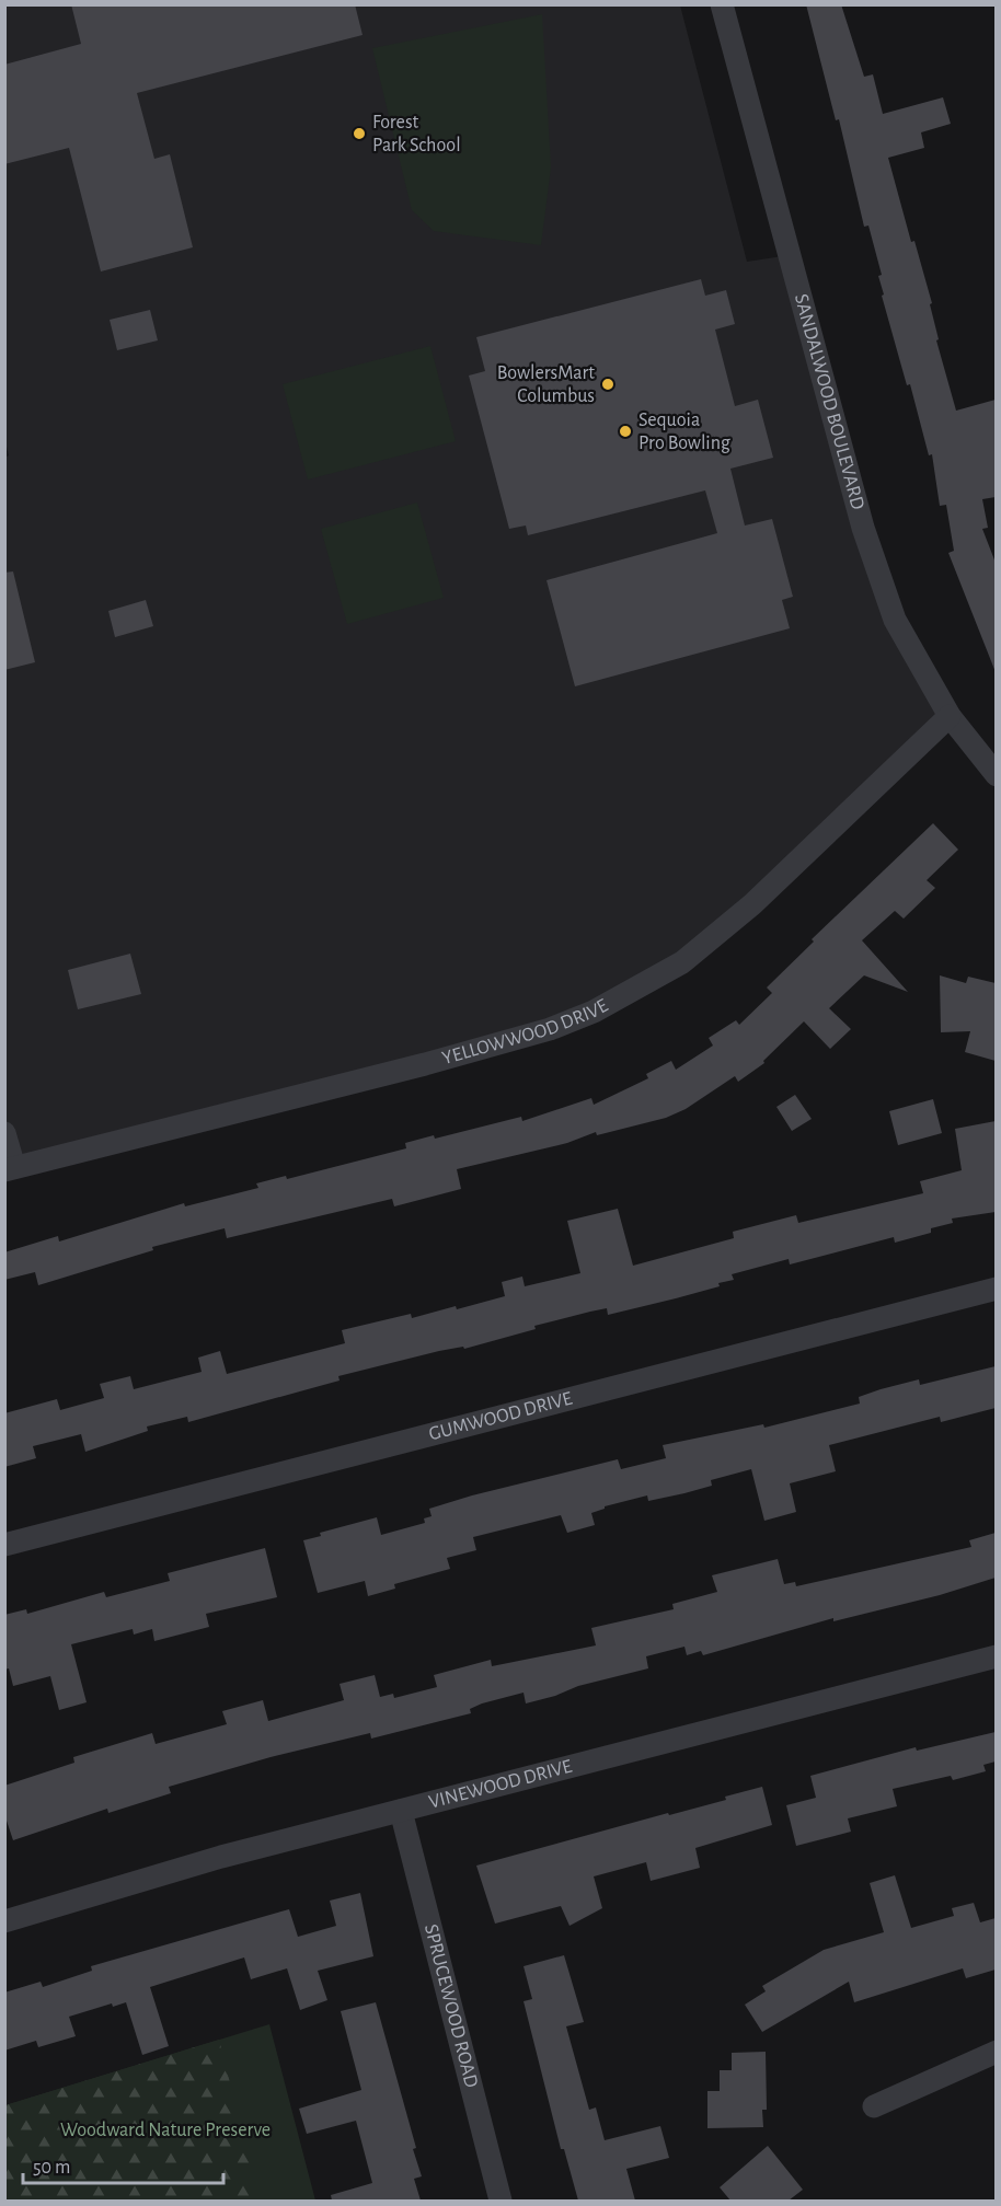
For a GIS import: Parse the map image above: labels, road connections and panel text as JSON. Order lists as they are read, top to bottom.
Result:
{
  "streets": {
    "street": [
      "SANDALWOOD BOULEVARD",
      "YELLOWWOOD DRIVE",
      "GUMWOOD DRIVE",
      "VINEWOOD DRIVE",
      "SPRUCEWOOD ROAD"
    ]
  },
  "crossings": [
    ["SANDALWOOD BOULEVARD", "YELLOWWOOD DRIVE"],
    ["VINEWOOD DRIVE", "SPRUCEWOOD ROAD"]
  ],
  "parks": ["Woodward Nature Preserve"],
  "places": ["Forest Park School", "BowlersMart Columbus", "Sequoia Pro Bowling"],
  "scale_bar": "50 m"
}
